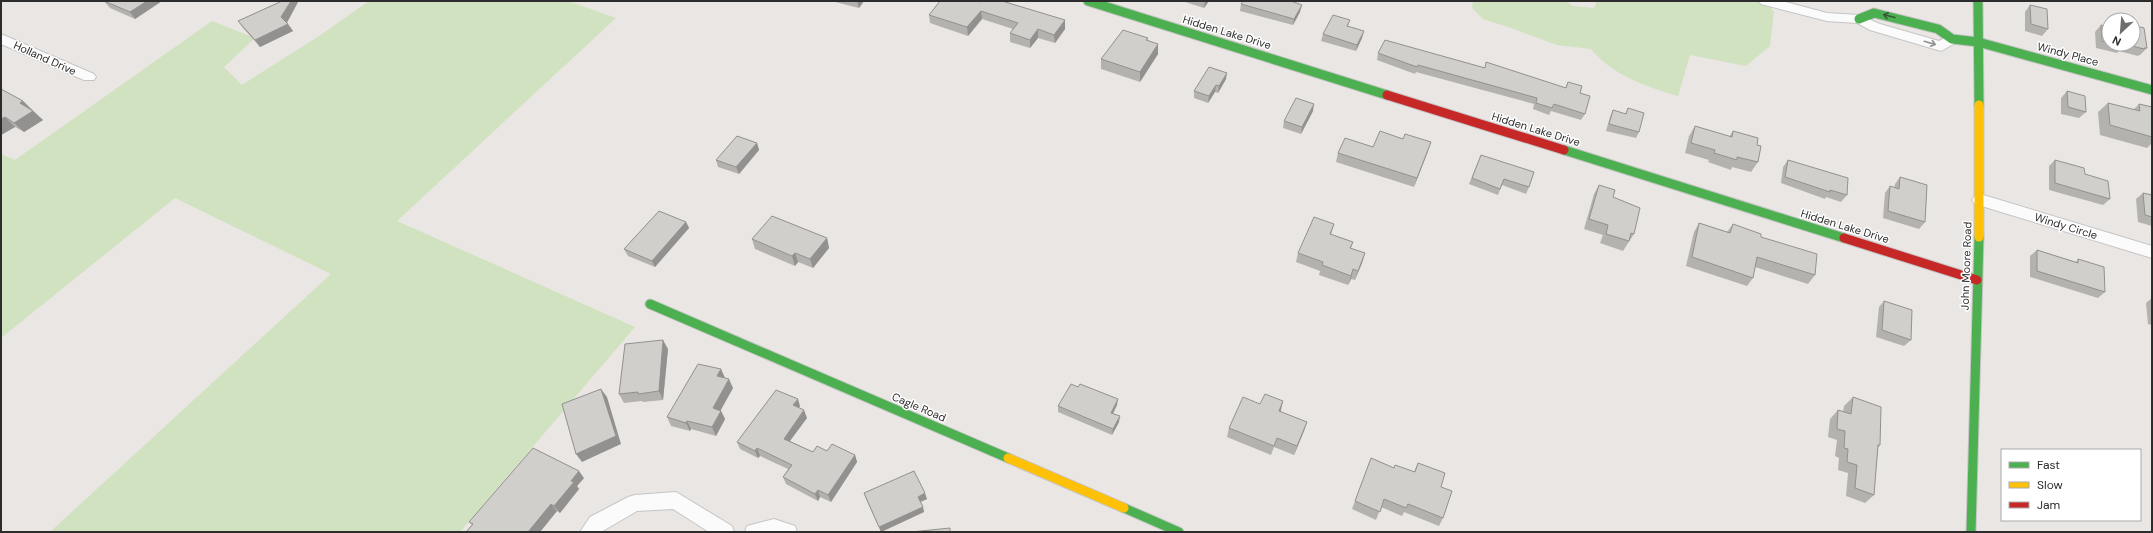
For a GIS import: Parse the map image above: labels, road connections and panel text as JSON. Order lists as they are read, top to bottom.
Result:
{
  "streets": {
    "street": [
      "Hidden Lake Drive",
      "Windy Place",
      "Holland Drive",
      "Windy Circle",
      "John Moore Road",
      "Cagle Road"
    ]
  },
  "crossings": [
    ["Hidden Lake Drive", "John Moore Road"],
    ["Windy Place", "John Moore Road"],
    ["Windy Circle", "John Moore Road"]
  ],
  "legend": ["Fast", "Slow", "Jam"],
  "north": "bottom left"
}
